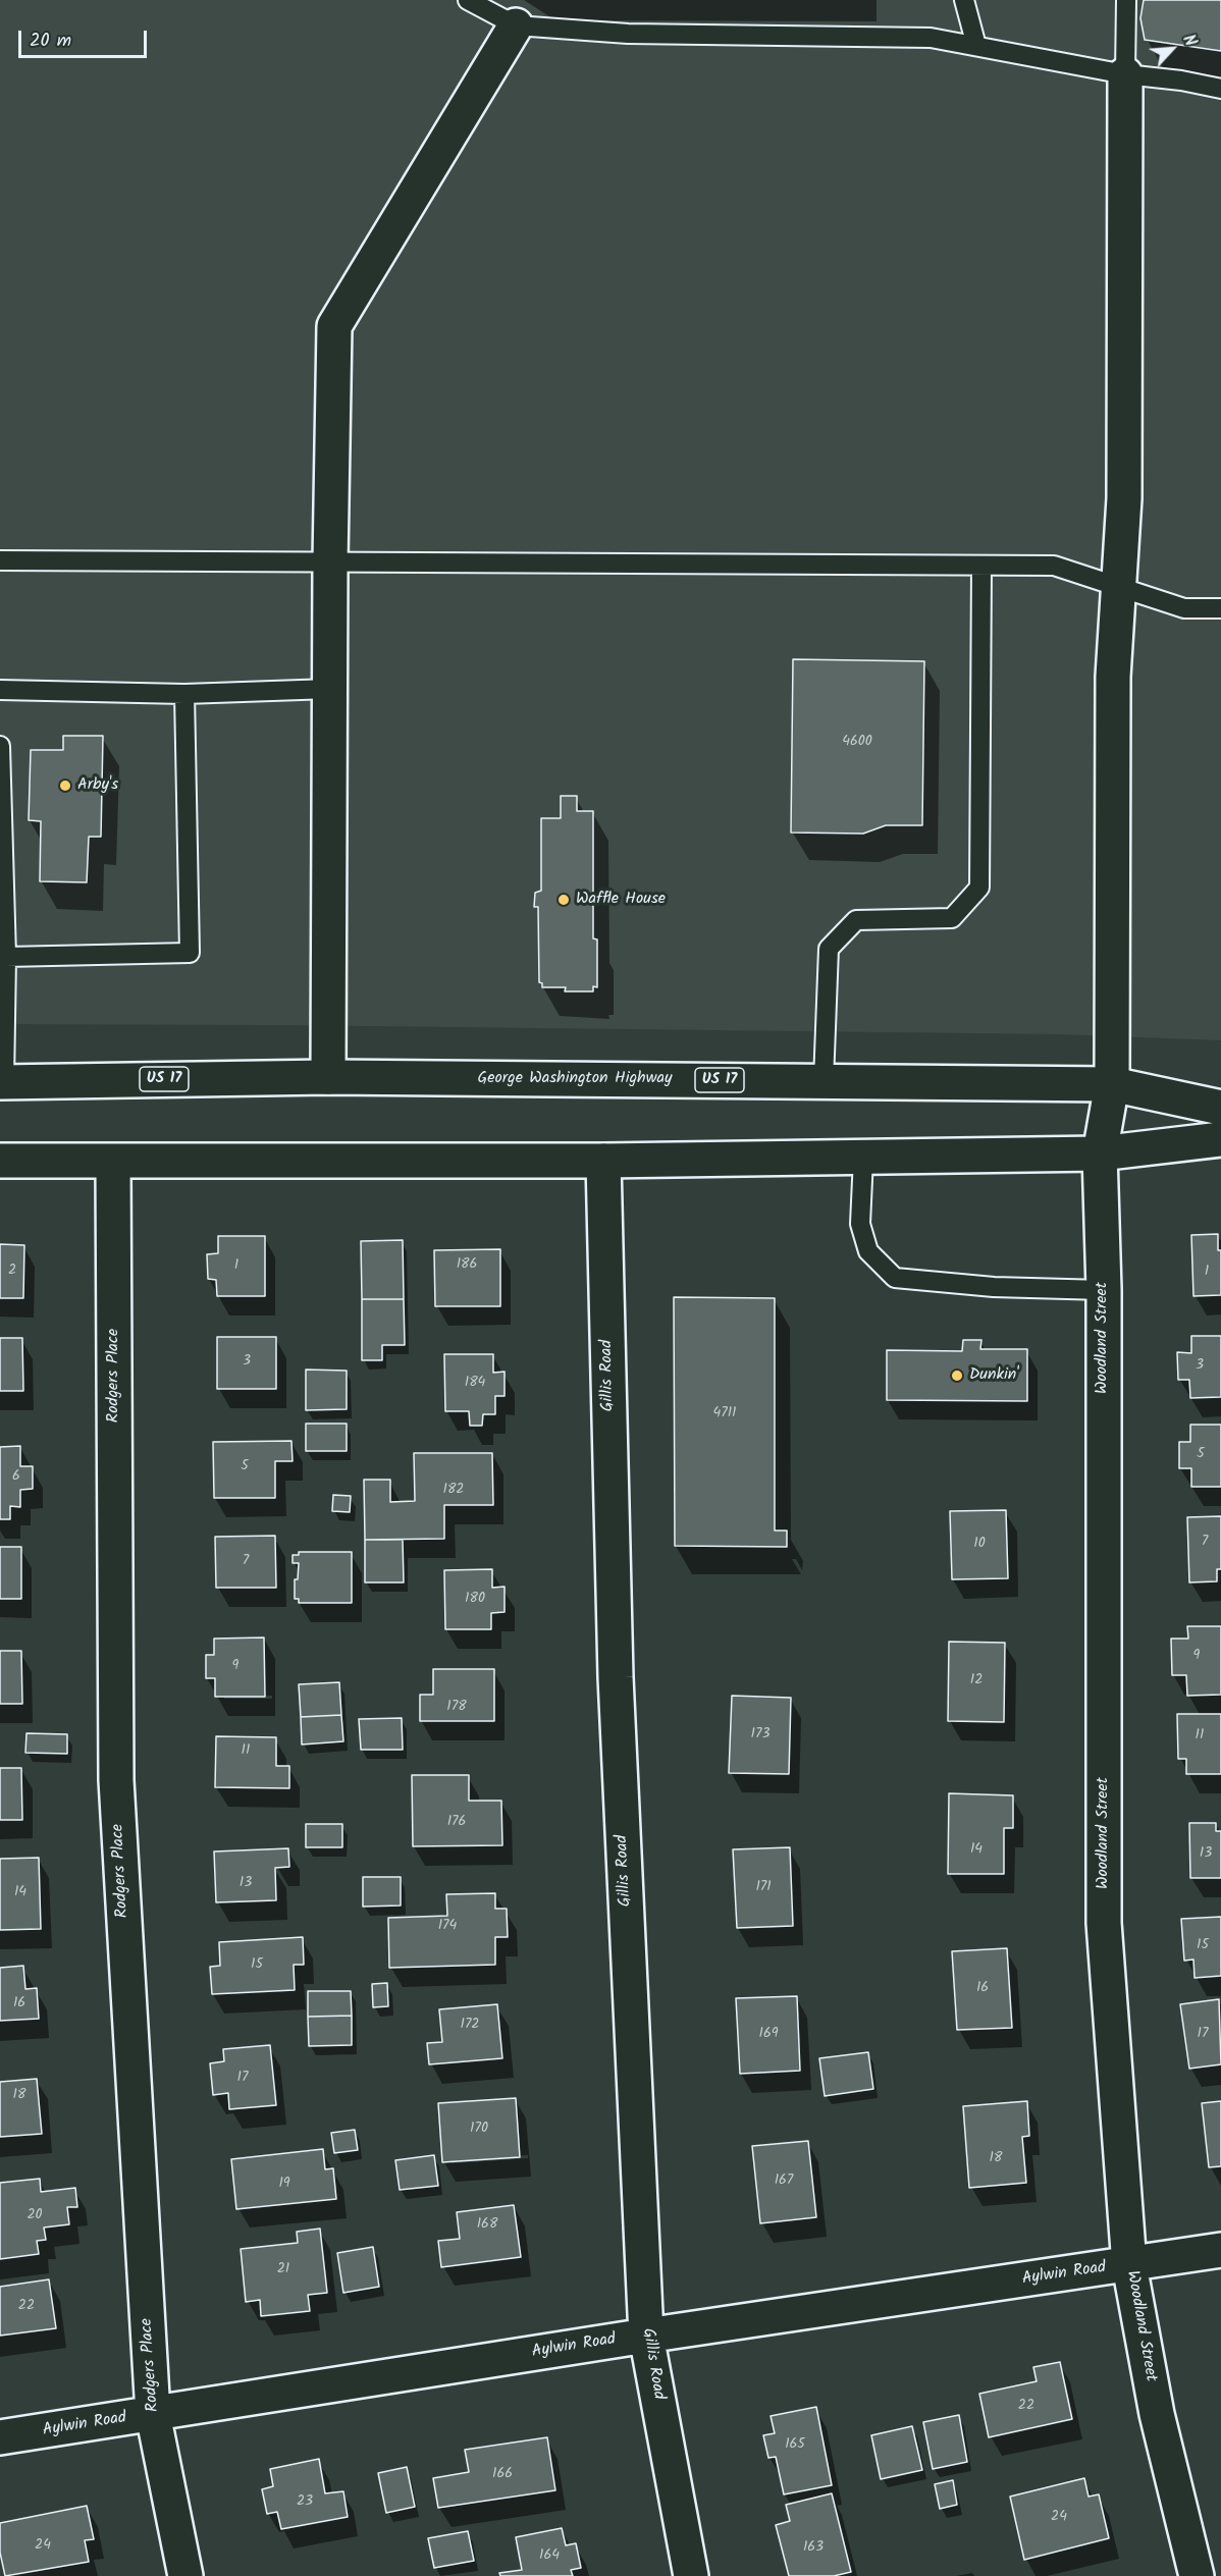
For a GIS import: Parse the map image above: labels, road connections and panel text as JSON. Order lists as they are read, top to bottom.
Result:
{
  "streets": {
    "street": [
      "US 17",
      "George Washington Highway",
      "Woodland Street",
      "Rodgers Place",
      "Gillis Road",
      "Aylwin Road"
    ]
  },
  "crossings": [
    ["George Washington Highway", "Woodland Street"],
    ["Woodland Street", "Aylwin Road"],
    ["Rodgers Place", "Aylwin Road"],
    ["Gillis Road", "Aylwin Road"]
  ],
  "places": ["Arby's", "Waffle House", "Dunkin'"],
  "house_numbers": [
    "4600",
    "186",
    "1",
    "2",
    "1",
    "3",
    "3",
    "184",
    "4711",
    "5",
    "5",
    "6",
    "182",
    "7",
    "10",
    "7",
    "180",
    "9",
    "9",
    "12",
    "178",
    "173",
    "11",
    "11",
    "176",
    "14",
    "13",
    "13",
    "171",
    "14",
    "174",
    "15",
    "15",
    "16",
    "16",
    "172",
    "169",
    "17",
    "17",
    "18",
    "170",
    "18",
    "167",
    "19",
    "20",
    "168",
    "21",
    "22",
    "22",
    "165",
    "166",
    "23",
    "24",
    "24",
    "163",
    "164"
  ],
  "scale_bar": "20 m",
  "north": "top right"
}
